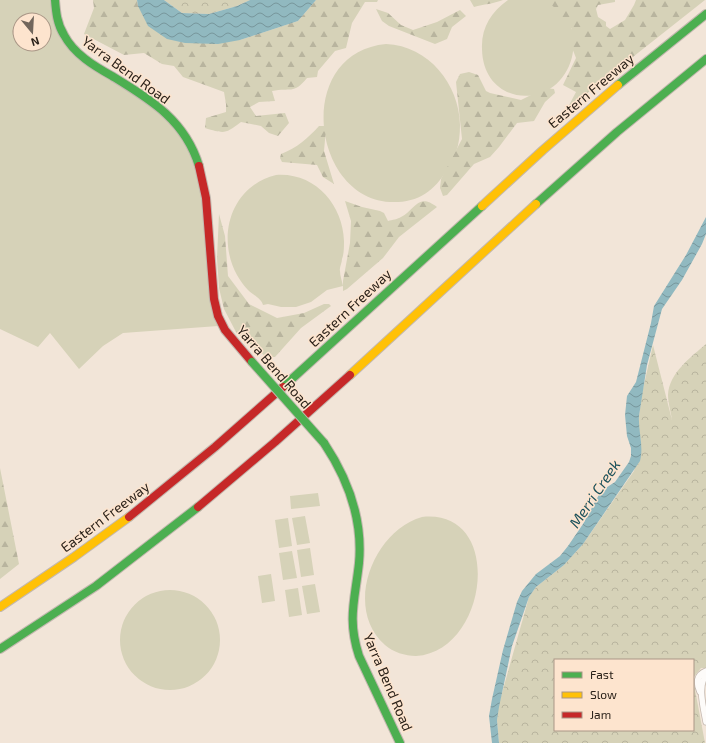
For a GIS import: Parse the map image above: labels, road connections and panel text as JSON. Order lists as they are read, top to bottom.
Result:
{
  "streets": {
    "main road": ["Yarra Bend Road", "Eastern Freeway"]
  },
  "water": ["Merri Creek"],
  "legend": ["Fast", "Slow", "Jam"],
  "north": "bottom"
}
